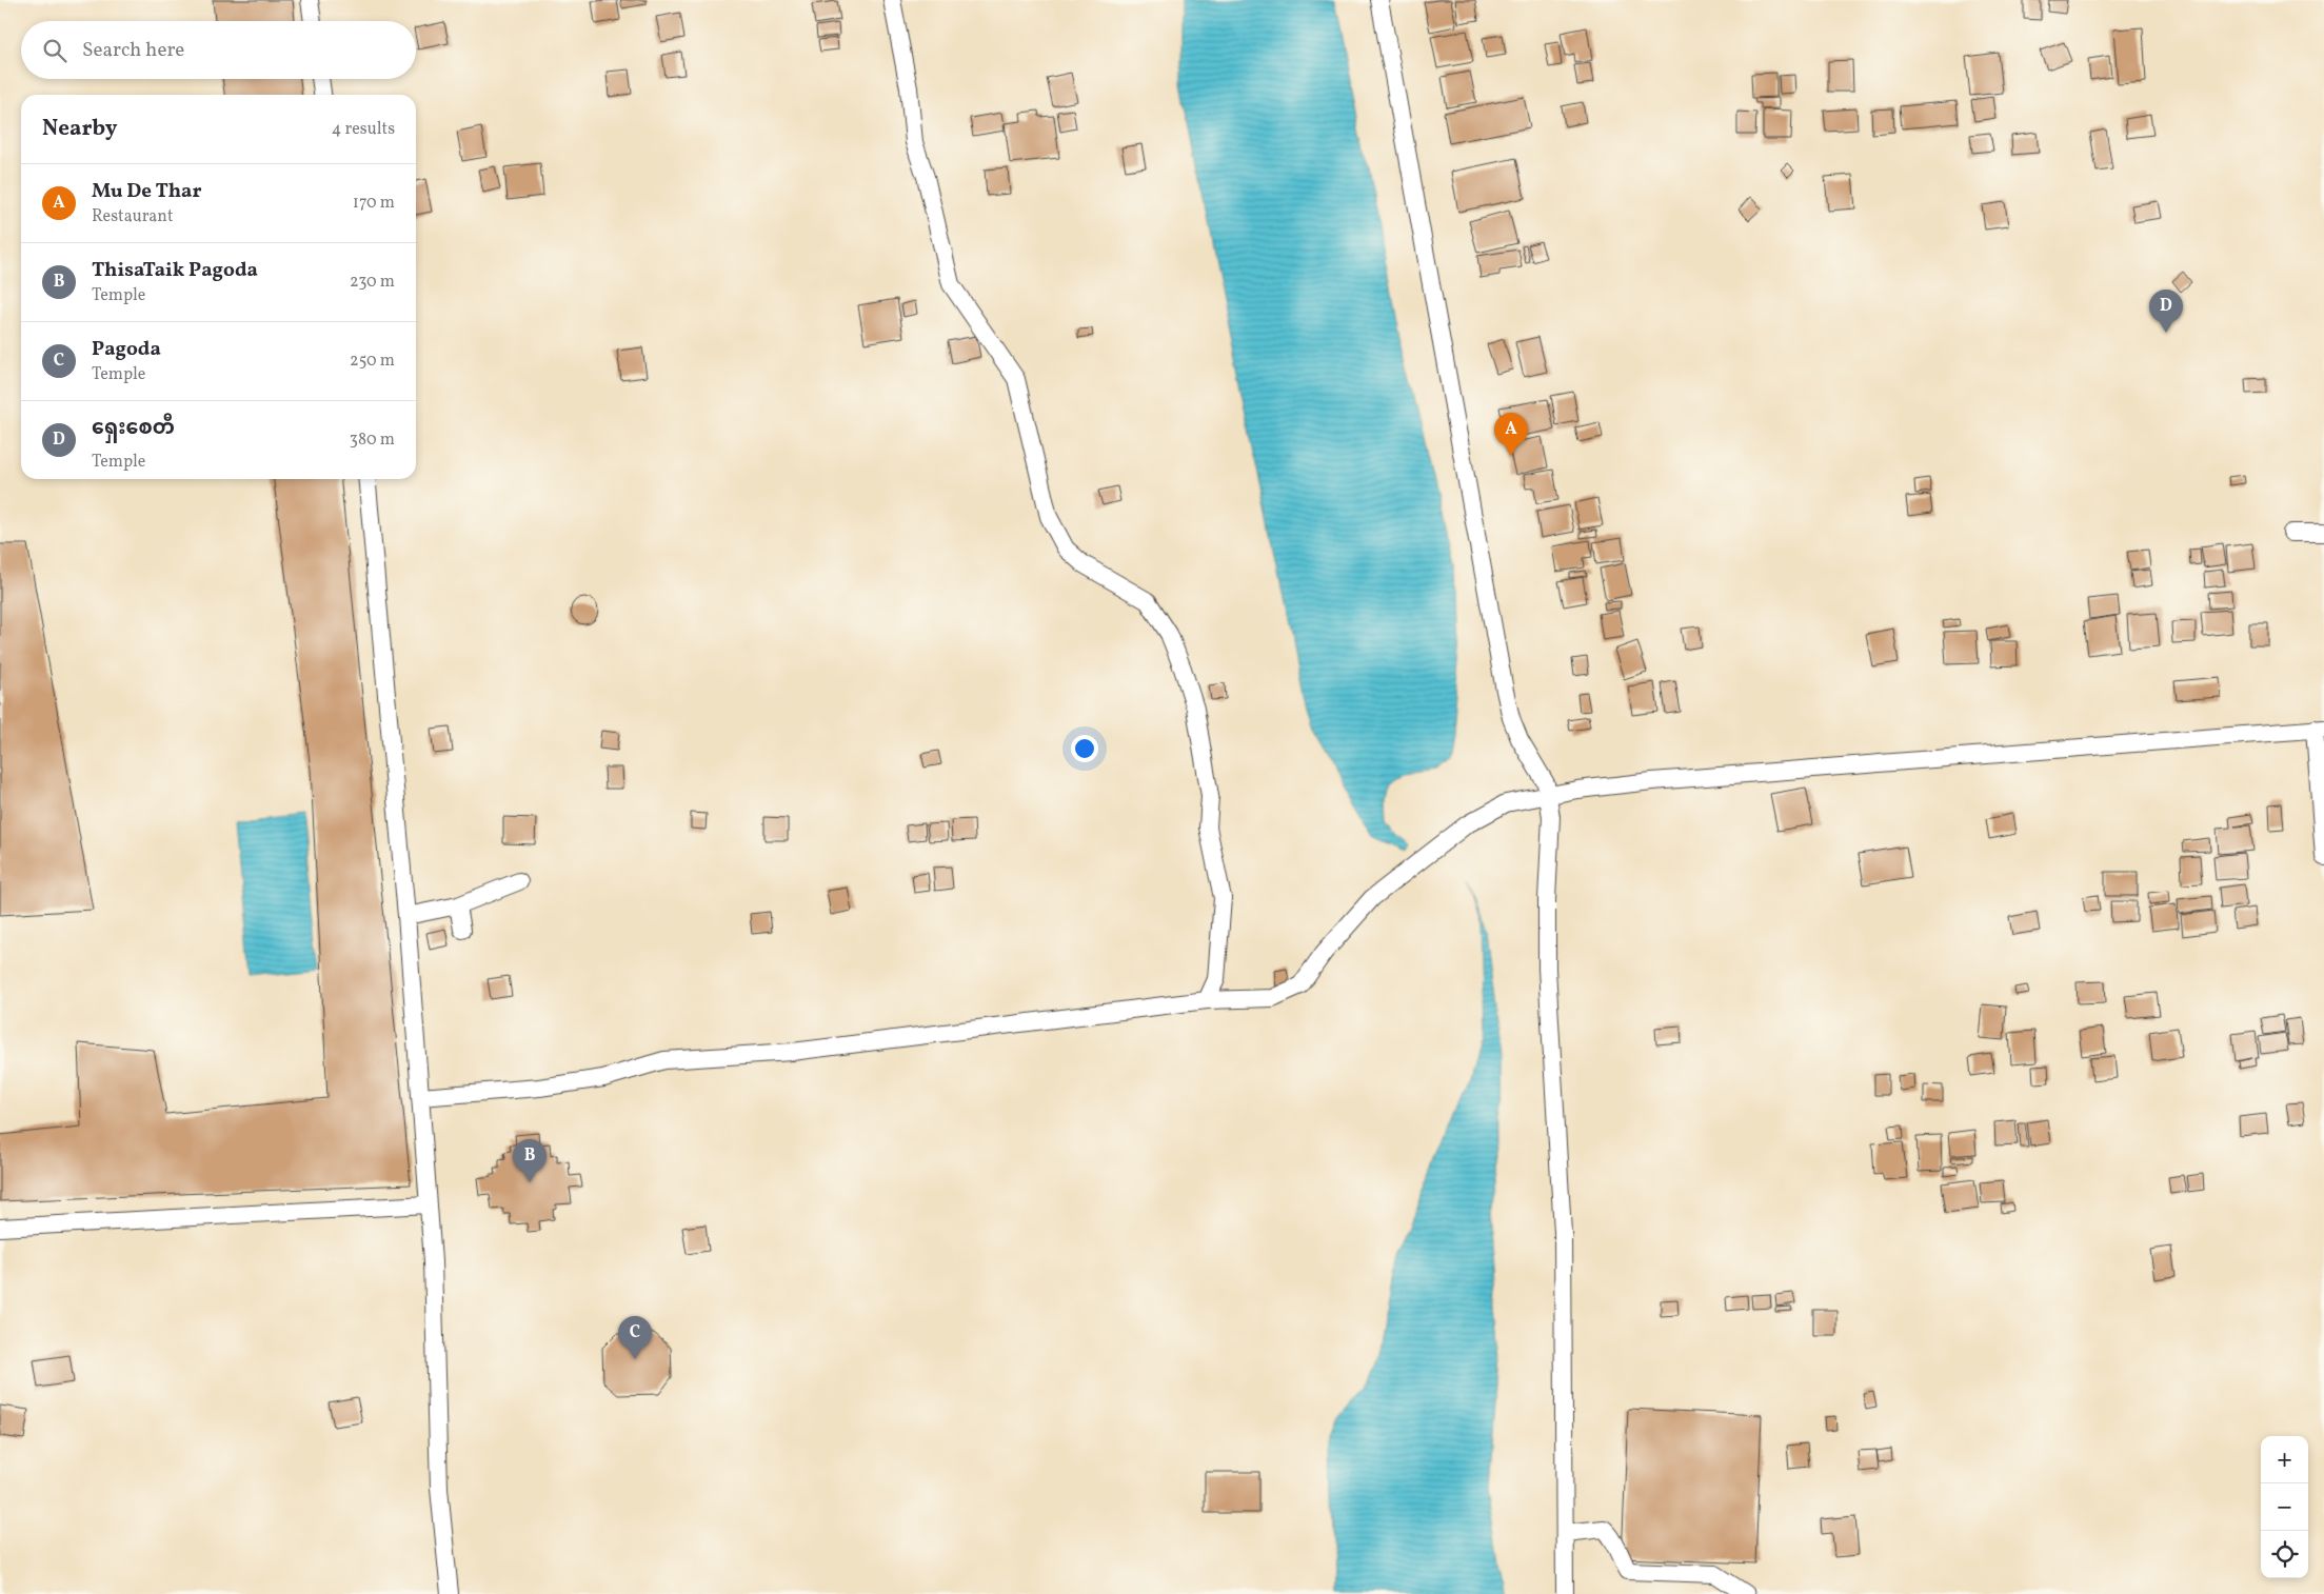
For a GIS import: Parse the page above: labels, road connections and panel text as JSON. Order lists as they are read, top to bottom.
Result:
{
  "page": {
    "search": "Search here",
    "heading": ["Nearby", "4 results"],
    "list": [
      {
        "mark": "A",
        "name": "Mu De Thar",
        "note": "Restaurant",
        "value": "170 m"
      },
      {
        "mark": "B",
        "name": "ThisaTaik Pagoda",
        "note": "Temple",
        "value": "230 m"
      },
      {
        "mark": "C",
        "name": "Pagoda",
        "note": "Temple",
        "value": "250 m"
      },
      {
        "mark": "D",
        "name": "ရှေးစေတီ",
        "note": "Temple",
        "value": "380 m"
      }
    ],
    "pins": [
      "D",
      "A",
      "B",
      "C"
    ],
    "map_buttons": ["+", "−"]
  }
}
